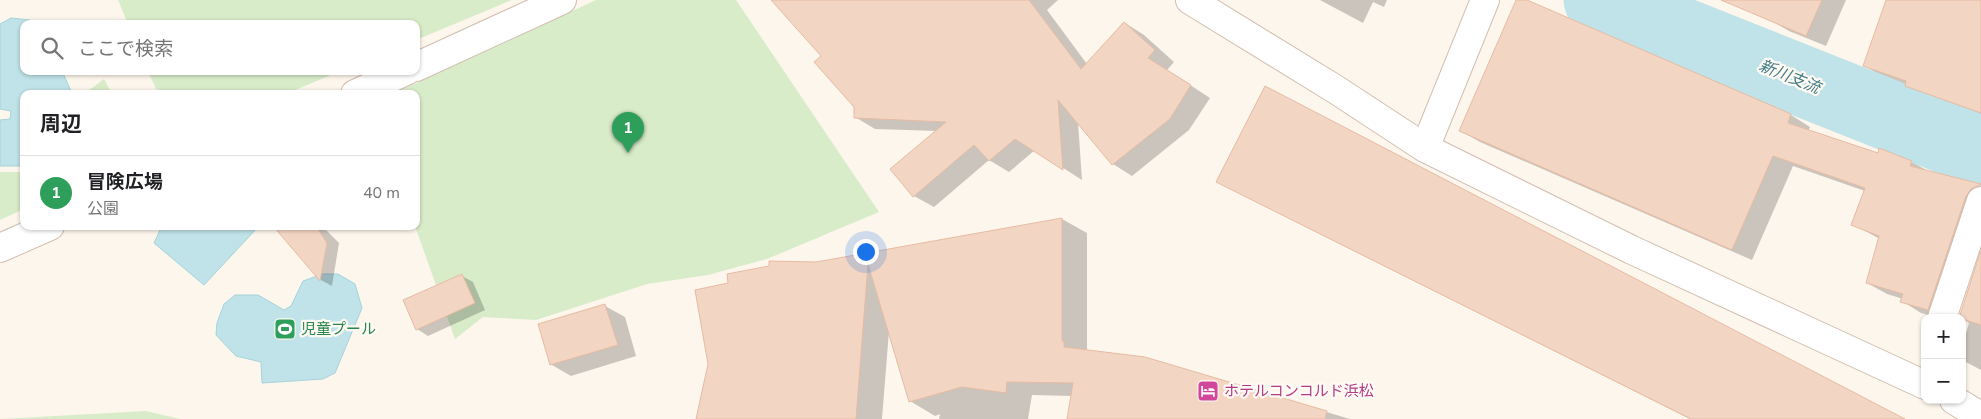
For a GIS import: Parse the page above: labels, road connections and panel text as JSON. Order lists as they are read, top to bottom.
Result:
{
  "water": ["新川支流"],
  "places": {
    "sports": ["児童プール"],
    "hotel": ["ホテルコンコルド浜松"]
  },
  "page": {
    "search": "ここで検索",
    "heading": "周辺",
    "pins": "1",
    "list": [
      {
        "mark": "1",
        "name": "冒険広場",
        "note": "公園",
        "value": "40 m"
      }
    ],
    "map_buttons": ["+", "−"]
  }
}
